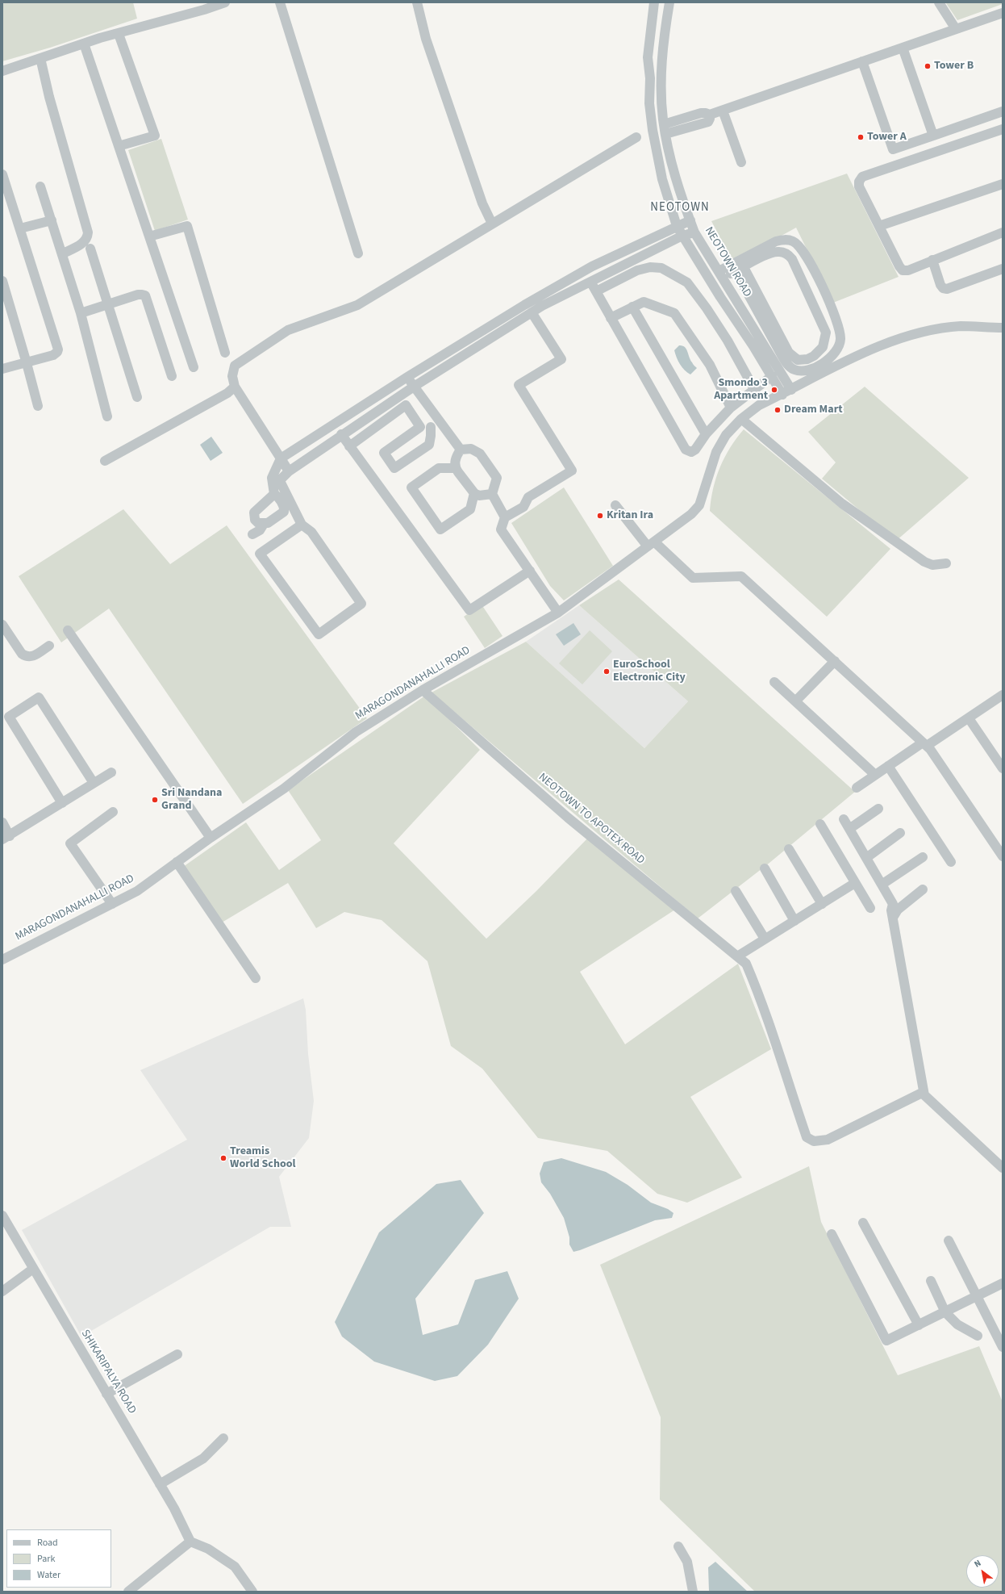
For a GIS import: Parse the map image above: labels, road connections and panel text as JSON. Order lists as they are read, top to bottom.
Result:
{
  "streets": {
    "street": [
      "NEOTOWN ROAD",
      "MARAGONDANAHALLI ROAD",
      "NEOTOWN TO APOTEX ROAD",
      "SHIKARIPALYA ROAD"
    ]
  },
  "crossings": [
    ["NEOTOWN ROAD", "MARAGONDANAHALLI ROAD"],
    ["MARAGONDANAHALLI ROAD", "NEOTOWN TO APOTEX ROAD"]
  ],
  "districts": ["NEOTOWN"],
  "places": [
    "Tower B",
    "Tower A",
    "Smondo 3 Apartment",
    "Dream Mart",
    "Kritan Ira",
    "EuroSchool Electronic City",
    "Sri Nandana Grand",
    "Treamis World School"
  ],
  "legend": ["Road", "Park", "Water"],
  "north": "top left"
}
